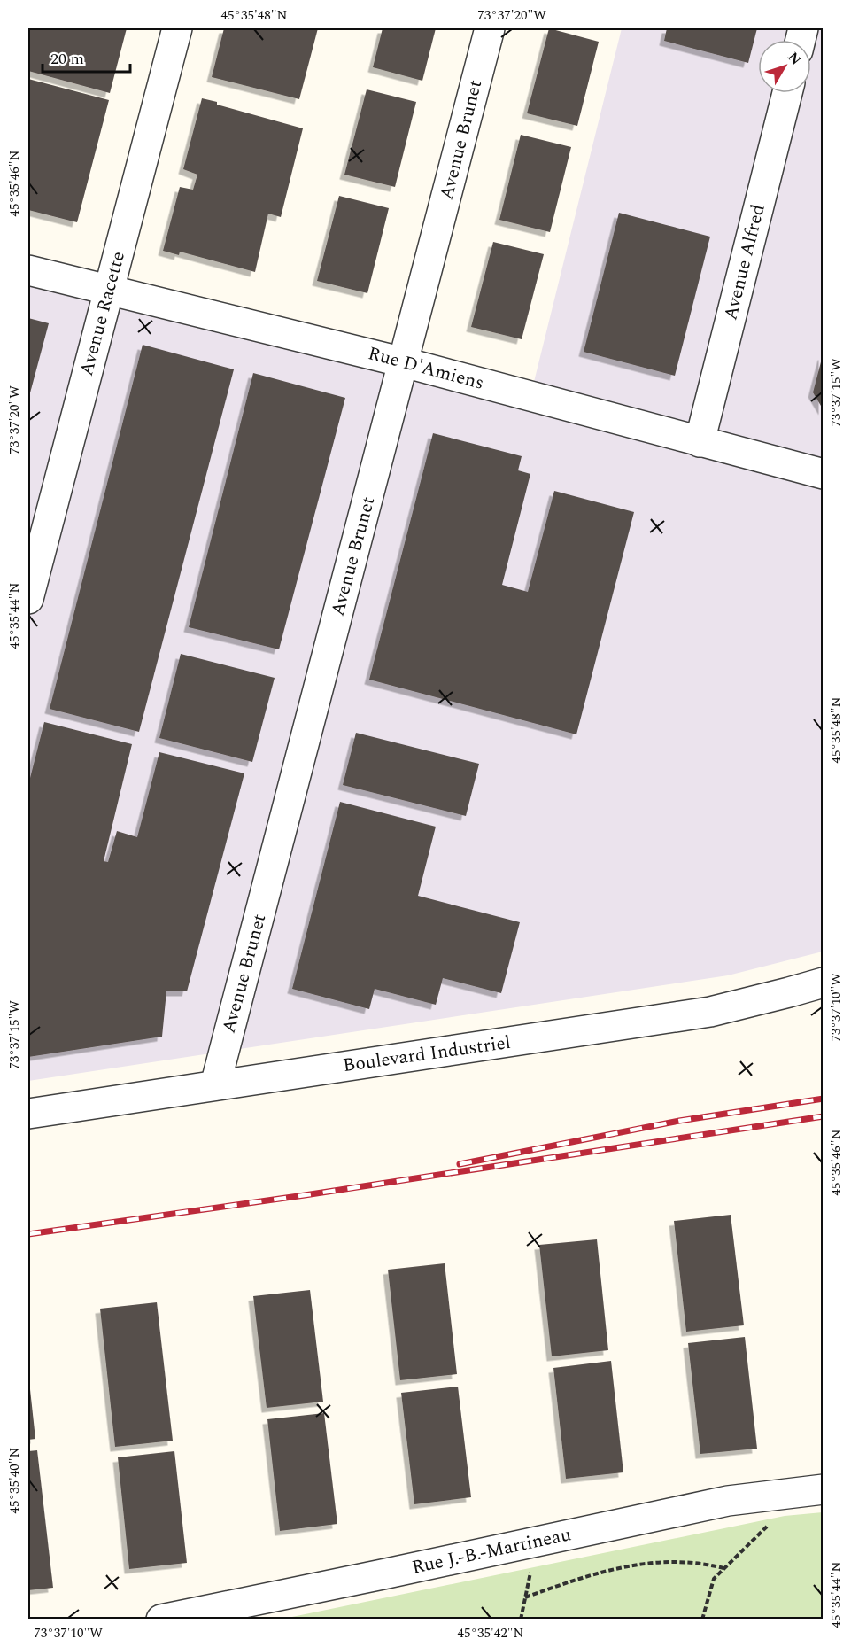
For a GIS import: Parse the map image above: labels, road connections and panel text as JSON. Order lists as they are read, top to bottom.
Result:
{
  "streets": {
    "street": [
      "Avenue Brunet",
      "Avenue Alfred",
      "Avenue Racette",
      "Rue D'Amiens",
      "Boulevard Industriel",
      "Rue J.-B.-Martineau"
    ]
  },
  "crossings": [
    ["Avenue Brunet", "Rue D'Amiens"],
    ["Avenue Brunet", "Boulevard Industriel"],
    ["Avenue Alfred", "Rue D'Amiens"],
    ["Avenue Racette", "Rue D'Amiens"]
  ],
  "scale_bar": "20 m",
  "north": "top right",
  "coordinates": [
    "45°35'48\"N",
    "73°37'20\"W",
    "45°35'46\"N",
    "73°37'15\"W",
    "45°35'44\"N",
    "73°37'10\"W",
    "45°35'40\"N",
    "45°35'42\"N"
  ]
}
